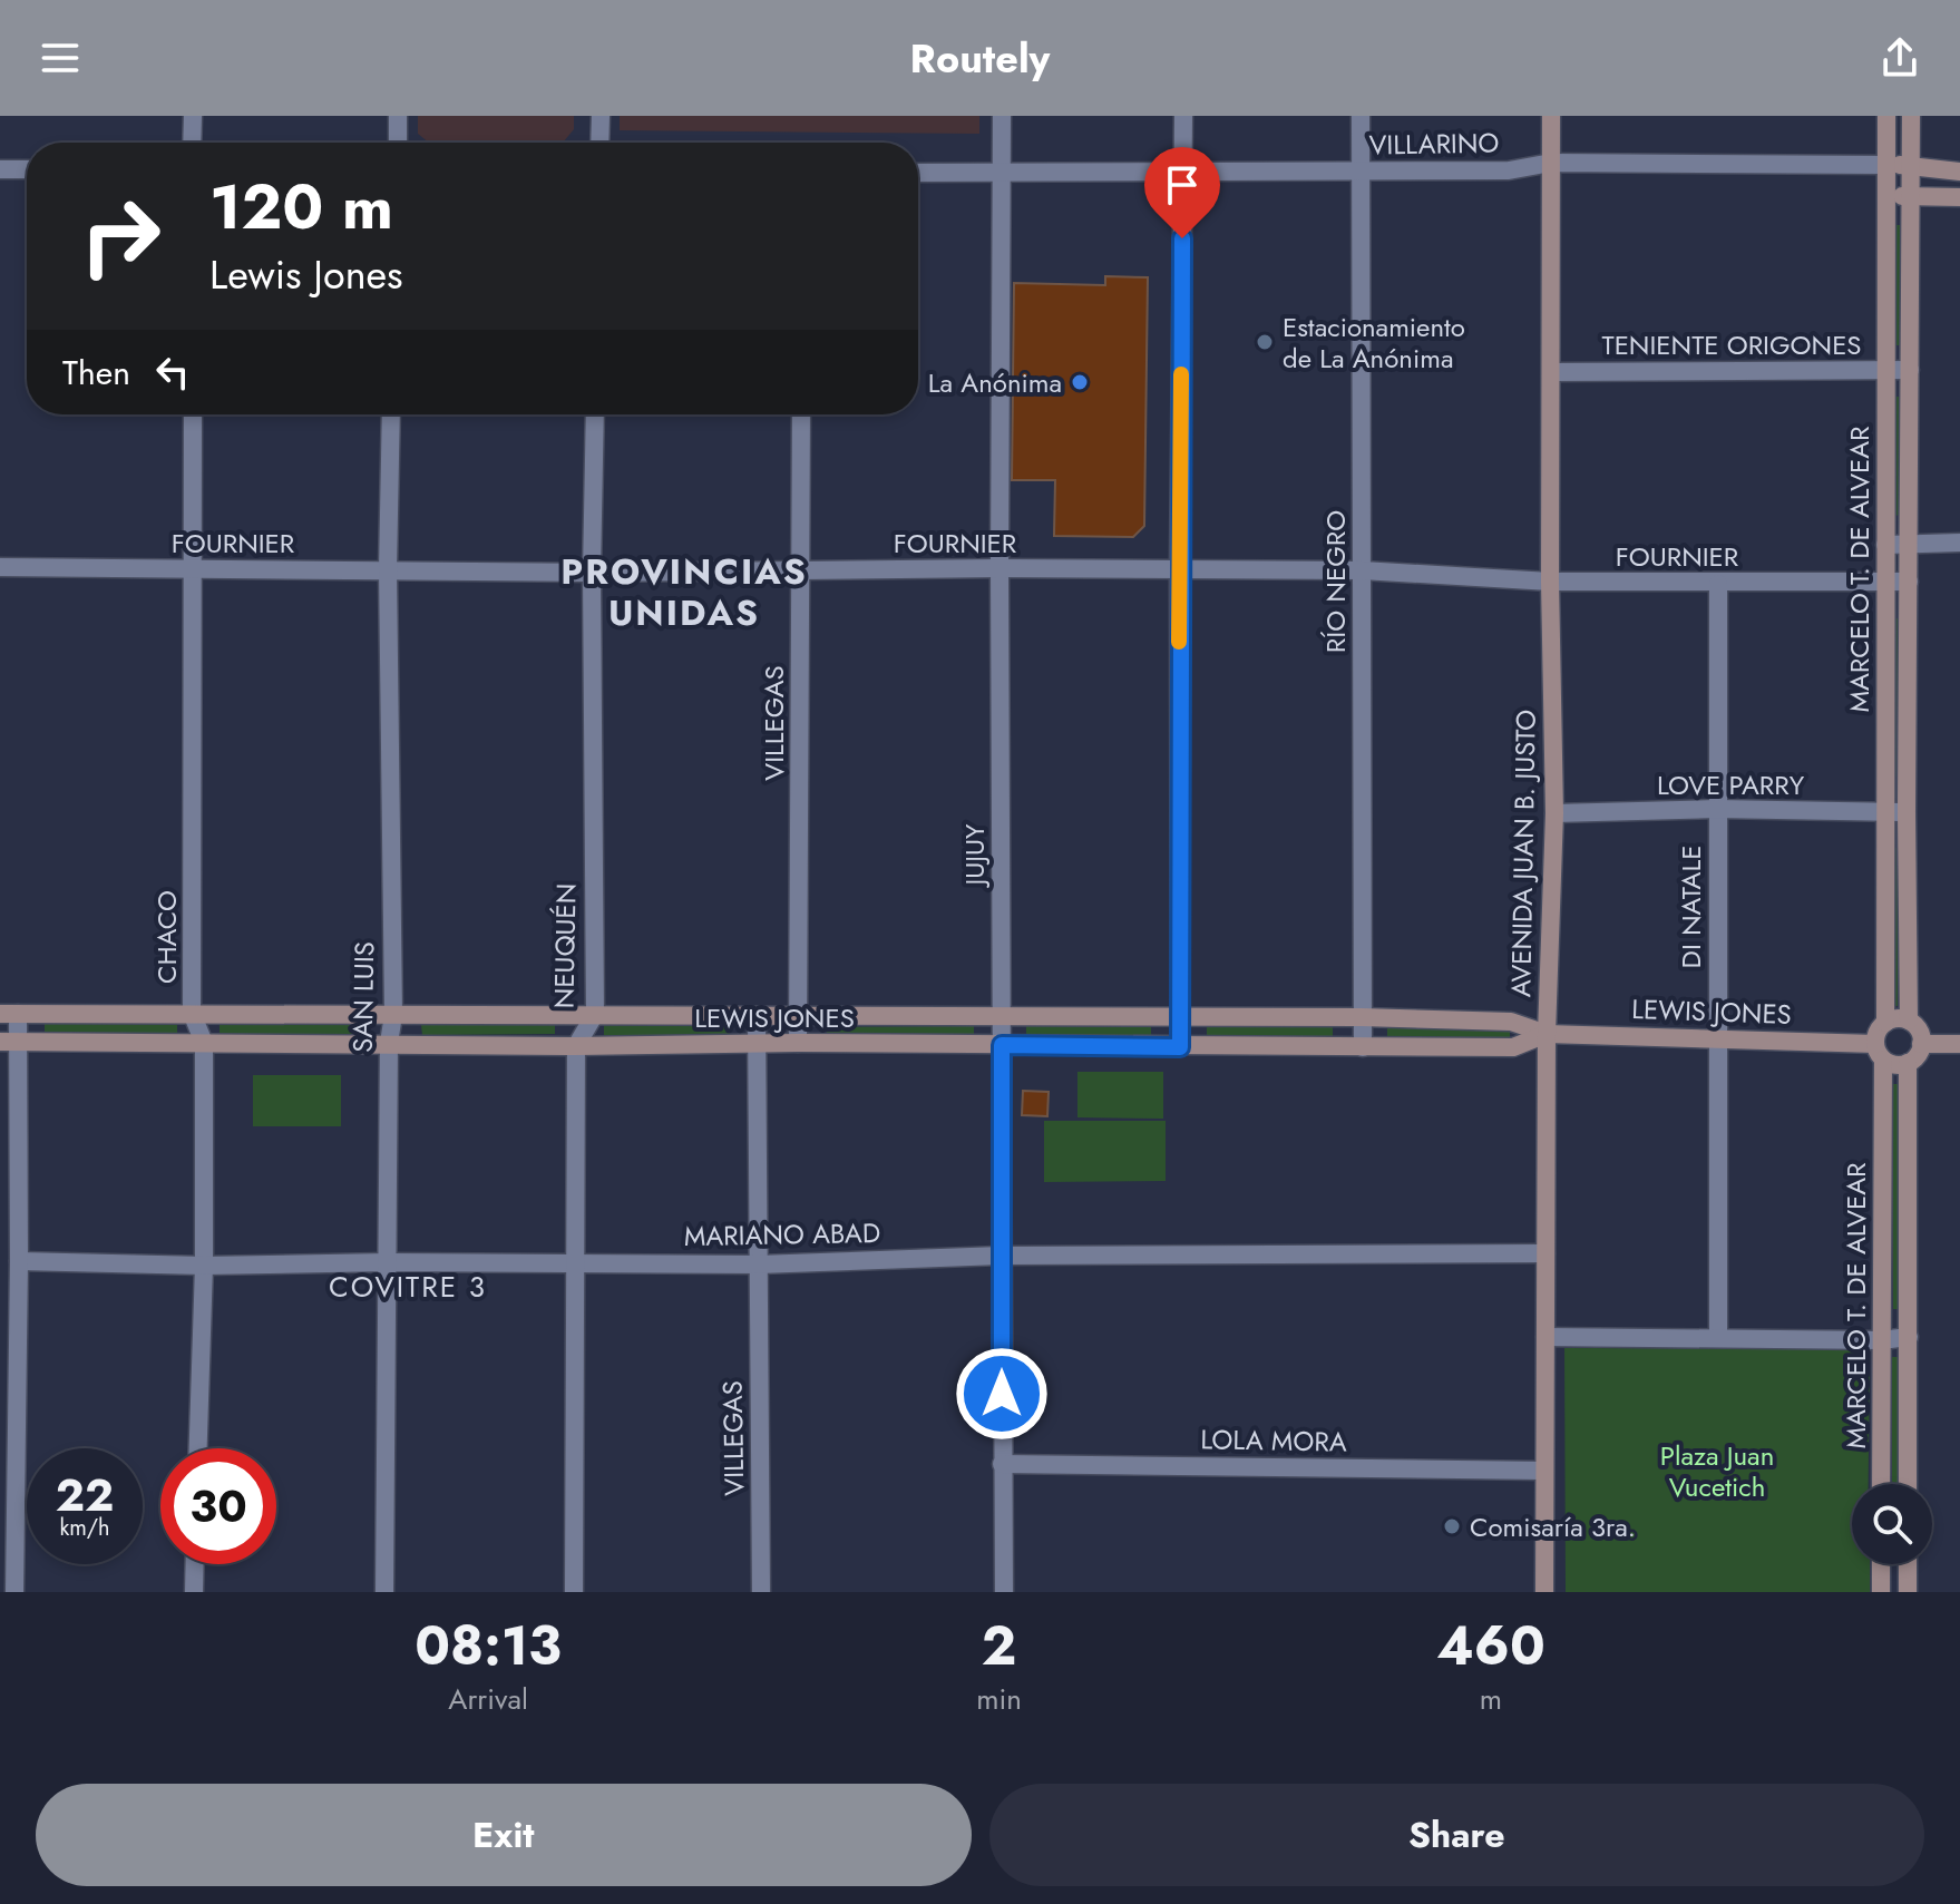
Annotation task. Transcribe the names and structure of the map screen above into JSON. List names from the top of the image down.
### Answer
{
  "streets": {
    "main road": [
      "VILLARINO",
      "MARCELO T. DE ALVEAR",
      "AVENIDA JUAN B. JUSTO",
      "LEWIS JONES"
    ],
    "street": [
      "TENIENTE ORIGONES",
      "FOURNIER",
      "RÍO NEGRO",
      "VILLEGAS",
      "LOVE PARRY",
      "JUJUY",
      "DI NATALE",
      "CHACO",
      "NEUQUÉN",
      "SAN LUIS",
      "MARIANO ABAD",
      "LOLA MORA"
    ]
  },
  "crossings": [
    ["VILLARINO", "MARCELO T. DE ALVEAR"],
    ["VILLARINO", "RÍO NEGRO"],
    ["VILLARINO", "AVENIDA JUAN B. JUSTO"],
    ["VILLARINO", "JUJUY"],
    ["TENIENTE ORIGONES", "MARCELO T. DE ALVEAR"],
    ["TENIENTE ORIGONES", "AVENIDA JUAN B. JUSTO"],
    ["FOURNIER", "MARCELO T. DE ALVEAR"],
    ["FOURNIER", "RÍO NEGRO"],
    ["FOURNIER", "VILLEGAS"],
    ["FOURNIER", "AVENIDA JUAN B. JUSTO"],
    ["FOURNIER", "JUJUY"],
    ["FOURNIER", "DI NATALE"],
    ["FOURNIER", "CHACO"],
    ["FOURNIER", "NEUQUÉN"],
    ["FOURNIER", "SAN LUIS"],
    ["MARCELO T. DE ALVEAR", "LOVE PARRY"],
    ["MARCELO T. DE ALVEAR", "LEWIS JONES"],
    ["RÍO NEGRO", "LEWIS JONES"],
    ["VILLEGAS", "LEWIS JONES"],
    ["VILLEGAS", "MARIANO ABAD"],
    ["LOVE PARRY", "AVENIDA JUAN B. JUSTO"],
    ["LOVE PARRY", "DI NATALE"],
    ["AVENIDA JUAN B. JUSTO", "LEWIS JONES"],
    ["AVENIDA JUAN B. JUSTO", "MARIANO ABAD"],
    ["AVENIDA JUAN B. JUSTO", "LOLA MORA"],
    ["JUJUY", "LEWIS JONES"],
    ["JUJUY", "MARIANO ABAD"],
    ["JUJUY", "LOLA MORA"],
    ["DI NATALE", "LEWIS JONES"],
    ["CHACO", "LEWIS JONES"],
    ["CHACO", "MARIANO ABAD"],
    ["NEUQUÉN", "LEWIS JONES"],
    ["NEUQUÉN", "MARIANO ABAD"],
    ["SAN LUIS", "LEWIS JONES"],
    ["SAN LUIS", "MARIANO ABAD"]
  ],
  "districts": ["PROVINCIAS UNIDAS", "COVITRE 3"],
  "parks": ["Plaza Juan Vucetich"],
  "places": ["Estacionamiento de La Anónima", "La Anónima", "Comisaría 3ra."],
  "page": {
    "header": "Routely",
    "turn": ["120 m", "Lewis Jones"],
    "then": "Then",
    "speed": "22 km/h",
    "limit": "30",
    "eta": [
      "08:13",
      "Arrival",
      "2",
      "min",
      "460",
      "m"
    ],
    "buttons": ["Exit", "Share"]
  }
}
